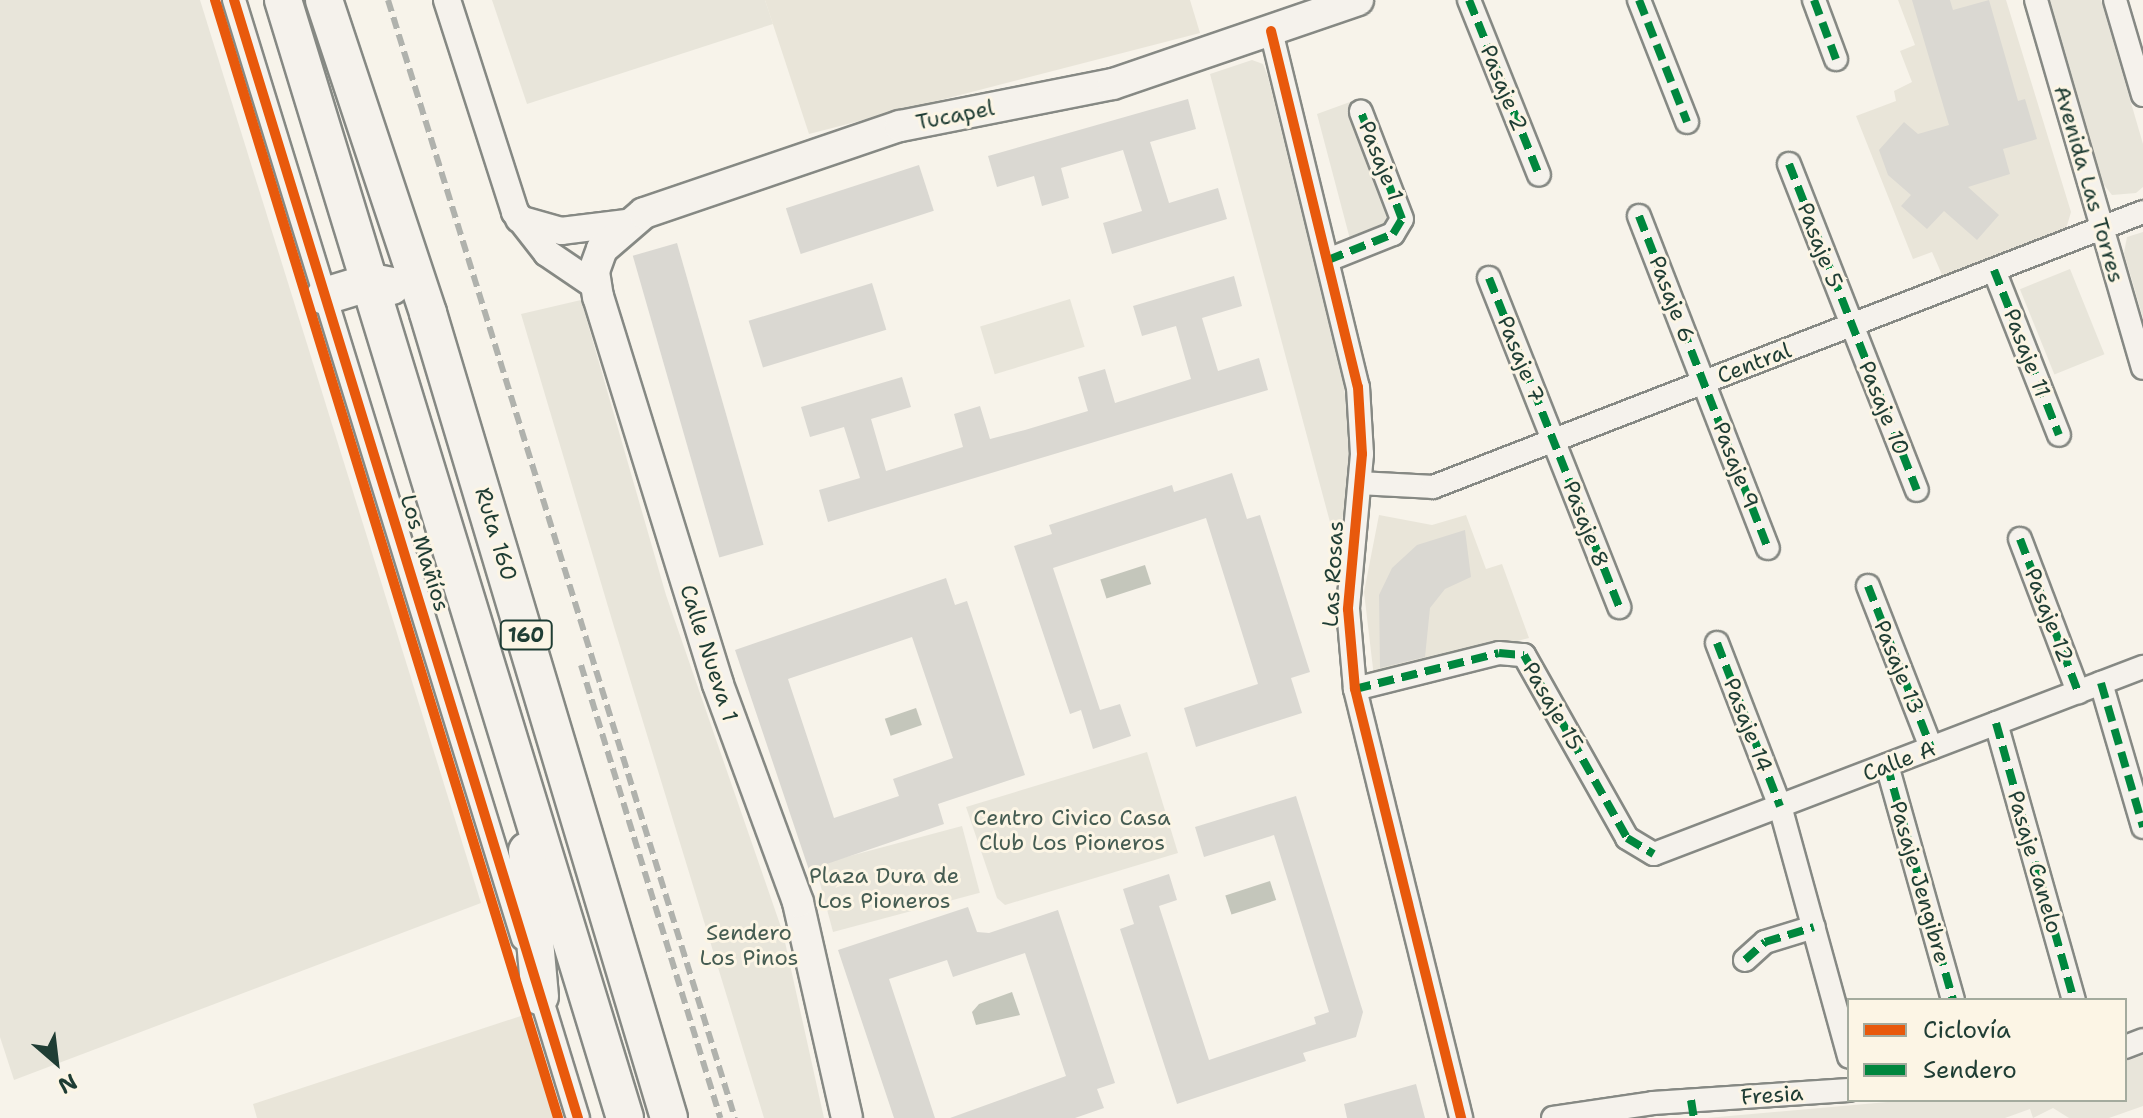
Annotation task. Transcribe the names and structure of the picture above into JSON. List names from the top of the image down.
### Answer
{
  "streets": {
    "highway": ["Ruta 160", "160"],
    "main road": ["Tucapel", "Calle Nueva 1"],
    "street": [
      "Pasaje 2",
      "Pasaje 1",
      "Avenida Las Torres",
      "Pasaje 5",
      "Pasaje 6",
      "Pasaje 11",
      "Pasaje 7",
      "Central",
      "Pasaje 10",
      "Pasaje 9",
      "Pasaje 8",
      "Los Mañíos",
      "Las Rosas",
      "Pasaje 12",
      "Pasaje 13",
      "Pasaje 15",
      "Pasaje 14",
      "Calle A",
      "Pasaje Canelo",
      "Pasaje Jengibre",
      "Fresia"
    ]
  },
  "crossings": [
    ["Tucapel", "Las Rosas"],
    ["Pasaje 1", "Las Rosas"],
    ["Avenida Las Torres", "Central"],
    ["Pasaje 5", "Central"],
    ["Pasaje 5", "Pasaje 10"],
    ["Pasaje 6", "Central"],
    ["Pasaje 6", "Pasaje 9"],
    ["Pasaje 11", "Central"],
    ["Pasaje 7", "Central"],
    ["Pasaje 7", "Pasaje 8"],
    ["Central", "Pasaje 10"],
    ["Central", "Pasaje 9"],
    ["Central", "Pasaje 8"],
    ["Central", "Las Rosas"],
    ["Las Rosas", "Pasaje 15"],
    ["Pasaje 12", "Calle A"],
    ["Pasaje 13", "Calle A"],
    ["Pasaje 15", "Calle A"],
    ["Pasaje 14", "Calle A"],
    ["Calle A", "Pasaje Canelo"],
    ["Calle A", "Pasaje Jengibre"]
  ],
  "parks": ["Centro Civico Casa Club Los Pioneros", "Plaza Dura de Los Pioneros", "Sendero Los Pinos"],
  "legend": ["Ciclovía", "Sendero"],
  "north": "bottom right"
}
